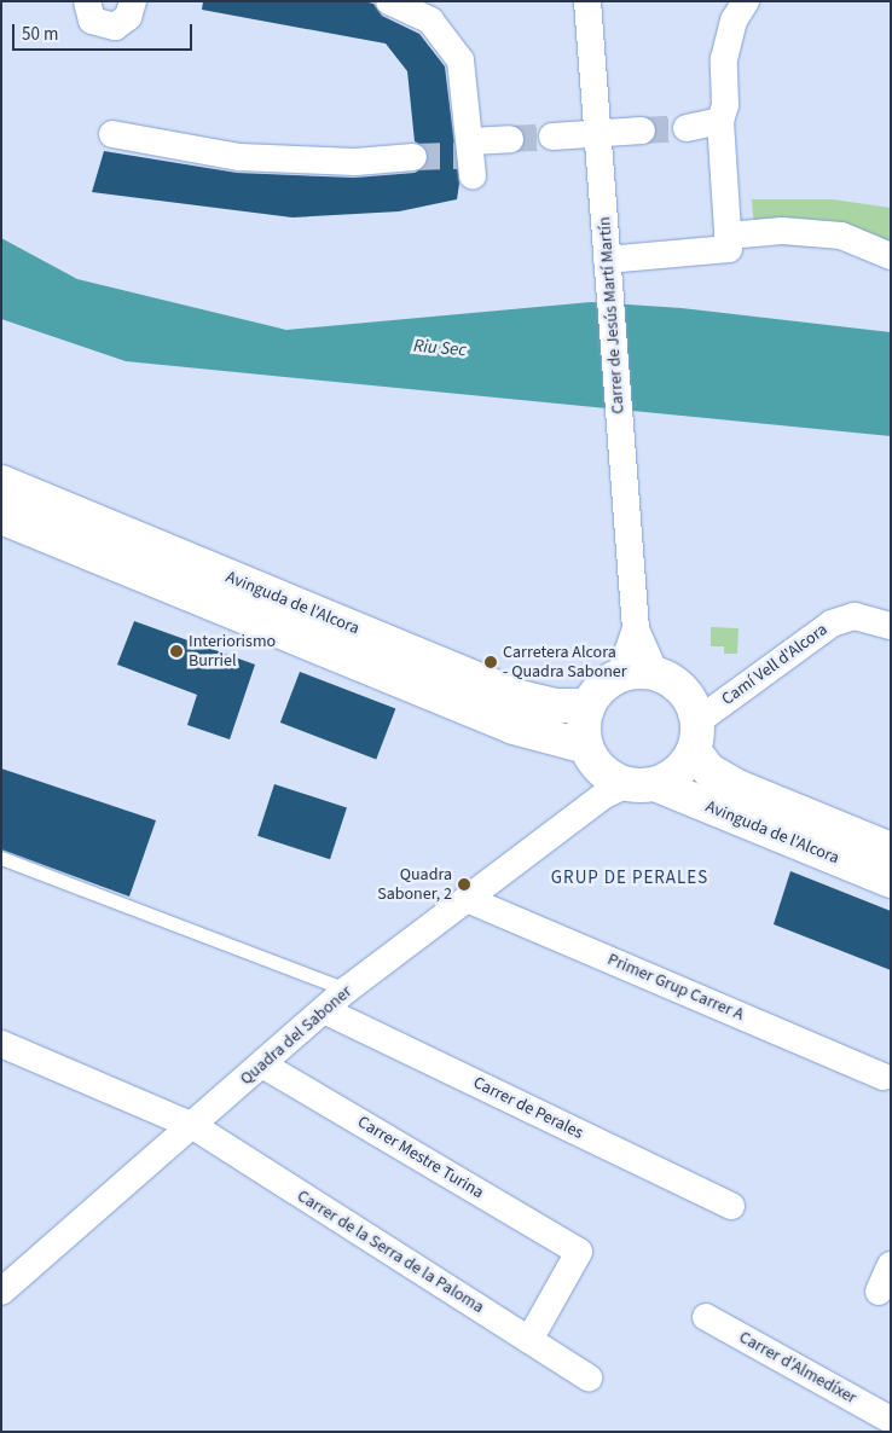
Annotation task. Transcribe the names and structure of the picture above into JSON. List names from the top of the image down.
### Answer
{
  "streets": {
    "main road": ["Avinguda de l'Alcora"],
    "street": [
      "Carrer de Jesús Martí Martín",
      "Camí Vell d'Alcora",
      "Primer Grup Carrer A",
      "Quadra del Saboner",
      "Carrer de Perales",
      "Carrer Mestre Turina",
      "Carrer de la Serra de la Paloma",
      "Carrer d'Almedíxer"
    ]
  },
  "crossings": [
    ["Carrer de Jesús Martí Martín", "Avinguda de l'Alcora"],
    ["Carrer de Jesús Martí Martín", "Camí Vell d'Alcora"],
    ["Carrer de Jesús Martí Martín", "Quadra del Saboner"],
    ["Avinguda de l'Alcora", "Camí Vell d'Alcora"],
    ["Avinguda de l'Alcora", "Quadra del Saboner"],
    ["Camí Vell d'Alcora", "Quadra del Saboner"],
    ["Primer Grup Carrer A", "Quadra del Saboner"],
    ["Quadra del Saboner", "Carrer de Perales"],
    ["Quadra del Saboner", "Carrer Mestre Turina"],
    ["Quadra del Saboner", "Carrer de la Serra de la Paloma"],
    ["Carrer Mestre Turina", "Carrer de la Serra de la Paloma"]
  ],
  "districts": ["GRUP DE PERALES"],
  "water": ["Riu Sec"],
  "places": ["Interiorismo Burriel", "Carretera Alcora - Quadra Saboner", "Quadra Saboner, 2"],
  "scale_bar": "50 m"
}
